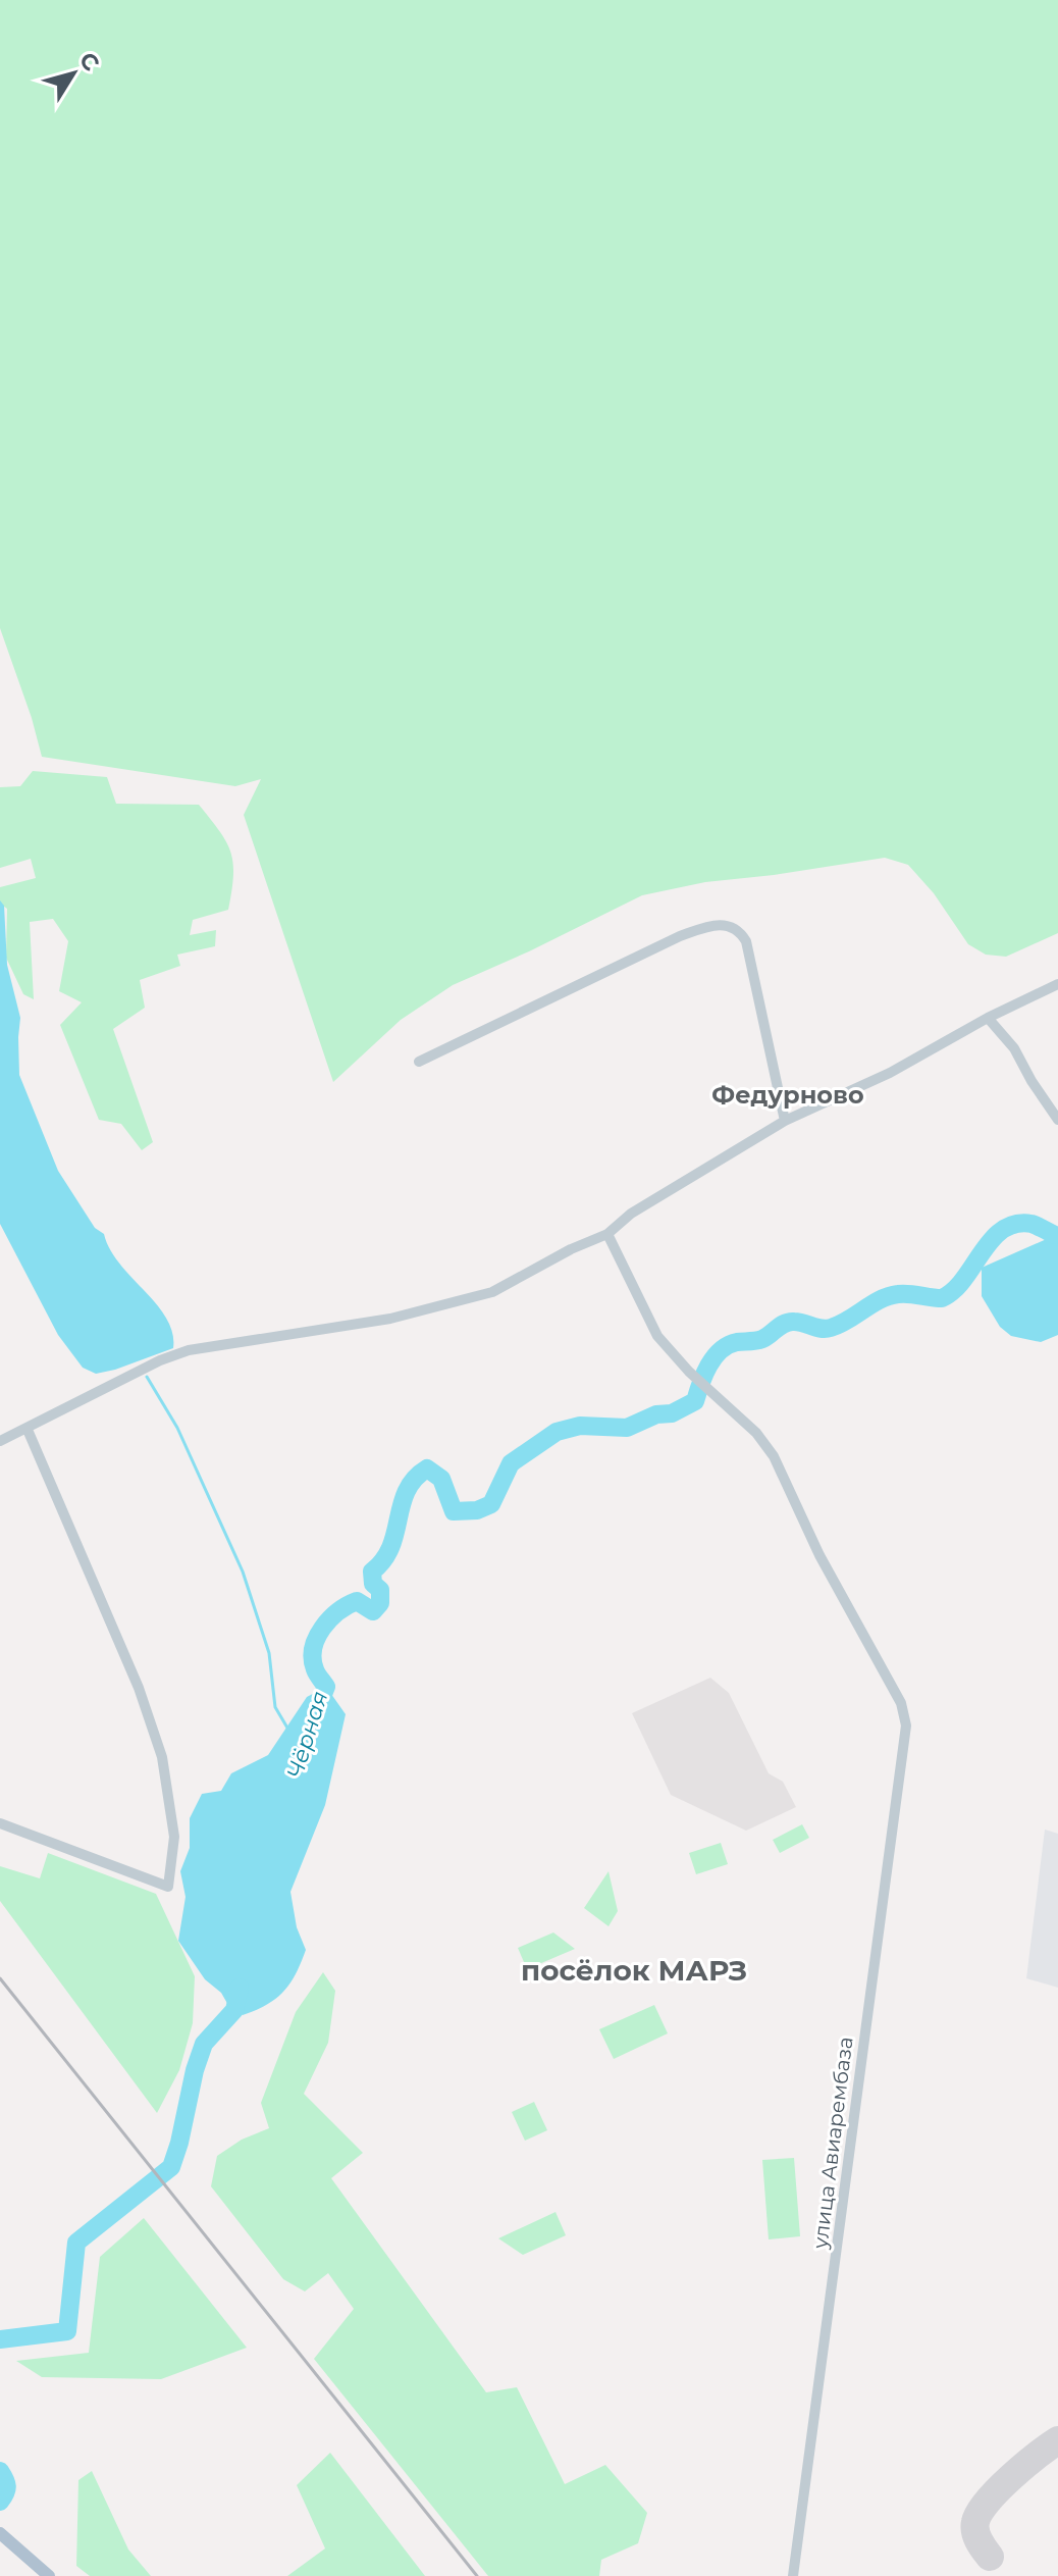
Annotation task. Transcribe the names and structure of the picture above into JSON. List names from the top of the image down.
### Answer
{
  "streets": {
    "street": ["улица Авиарембаза"]
  },
  "districts": ["Федурново", "посёлок МАРЗ"],
  "water": ["Чёрная"],
  "north": "top right"
}
